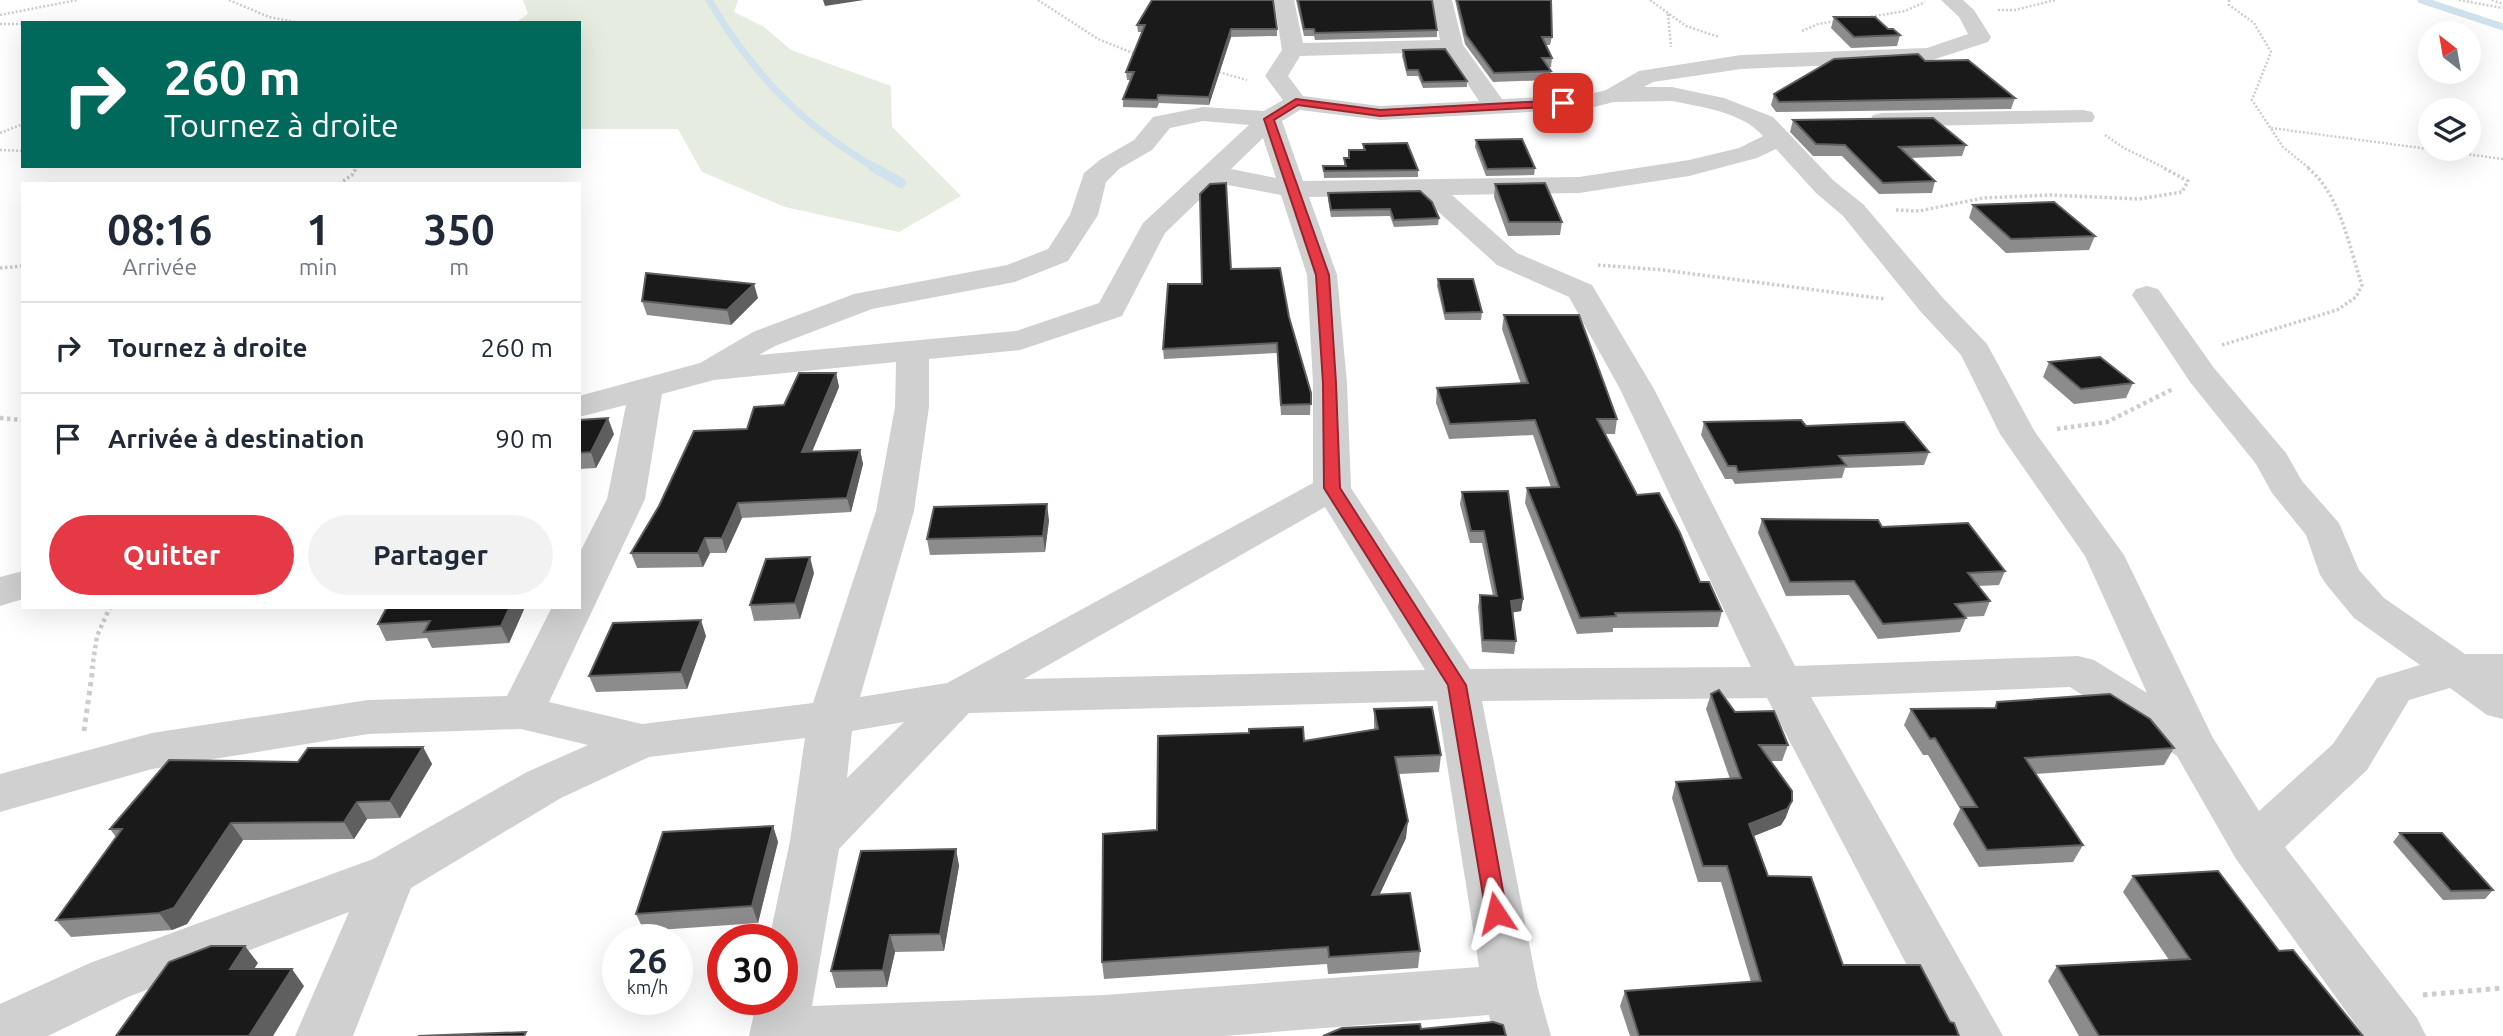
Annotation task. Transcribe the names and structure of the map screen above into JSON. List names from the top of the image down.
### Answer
{
  "north": "top left",
  "page": {
    "turn": ["260 m", "Tournez à droite"],
    "eta": [
      "08:16",
      "Arrivée",
      "1",
      "min",
      "350",
      "m"
    ],
    "list": [
      {
        "name": "Tournez à droite",
        "value": "260 m"
      },
      {
        "name": "Arrivée à destination",
        "value": "90 m"
      }
    ],
    "buttons": ["Quitter", "Partager"],
    "speed": "26 km/h",
    "limit": "30"
  }
}
